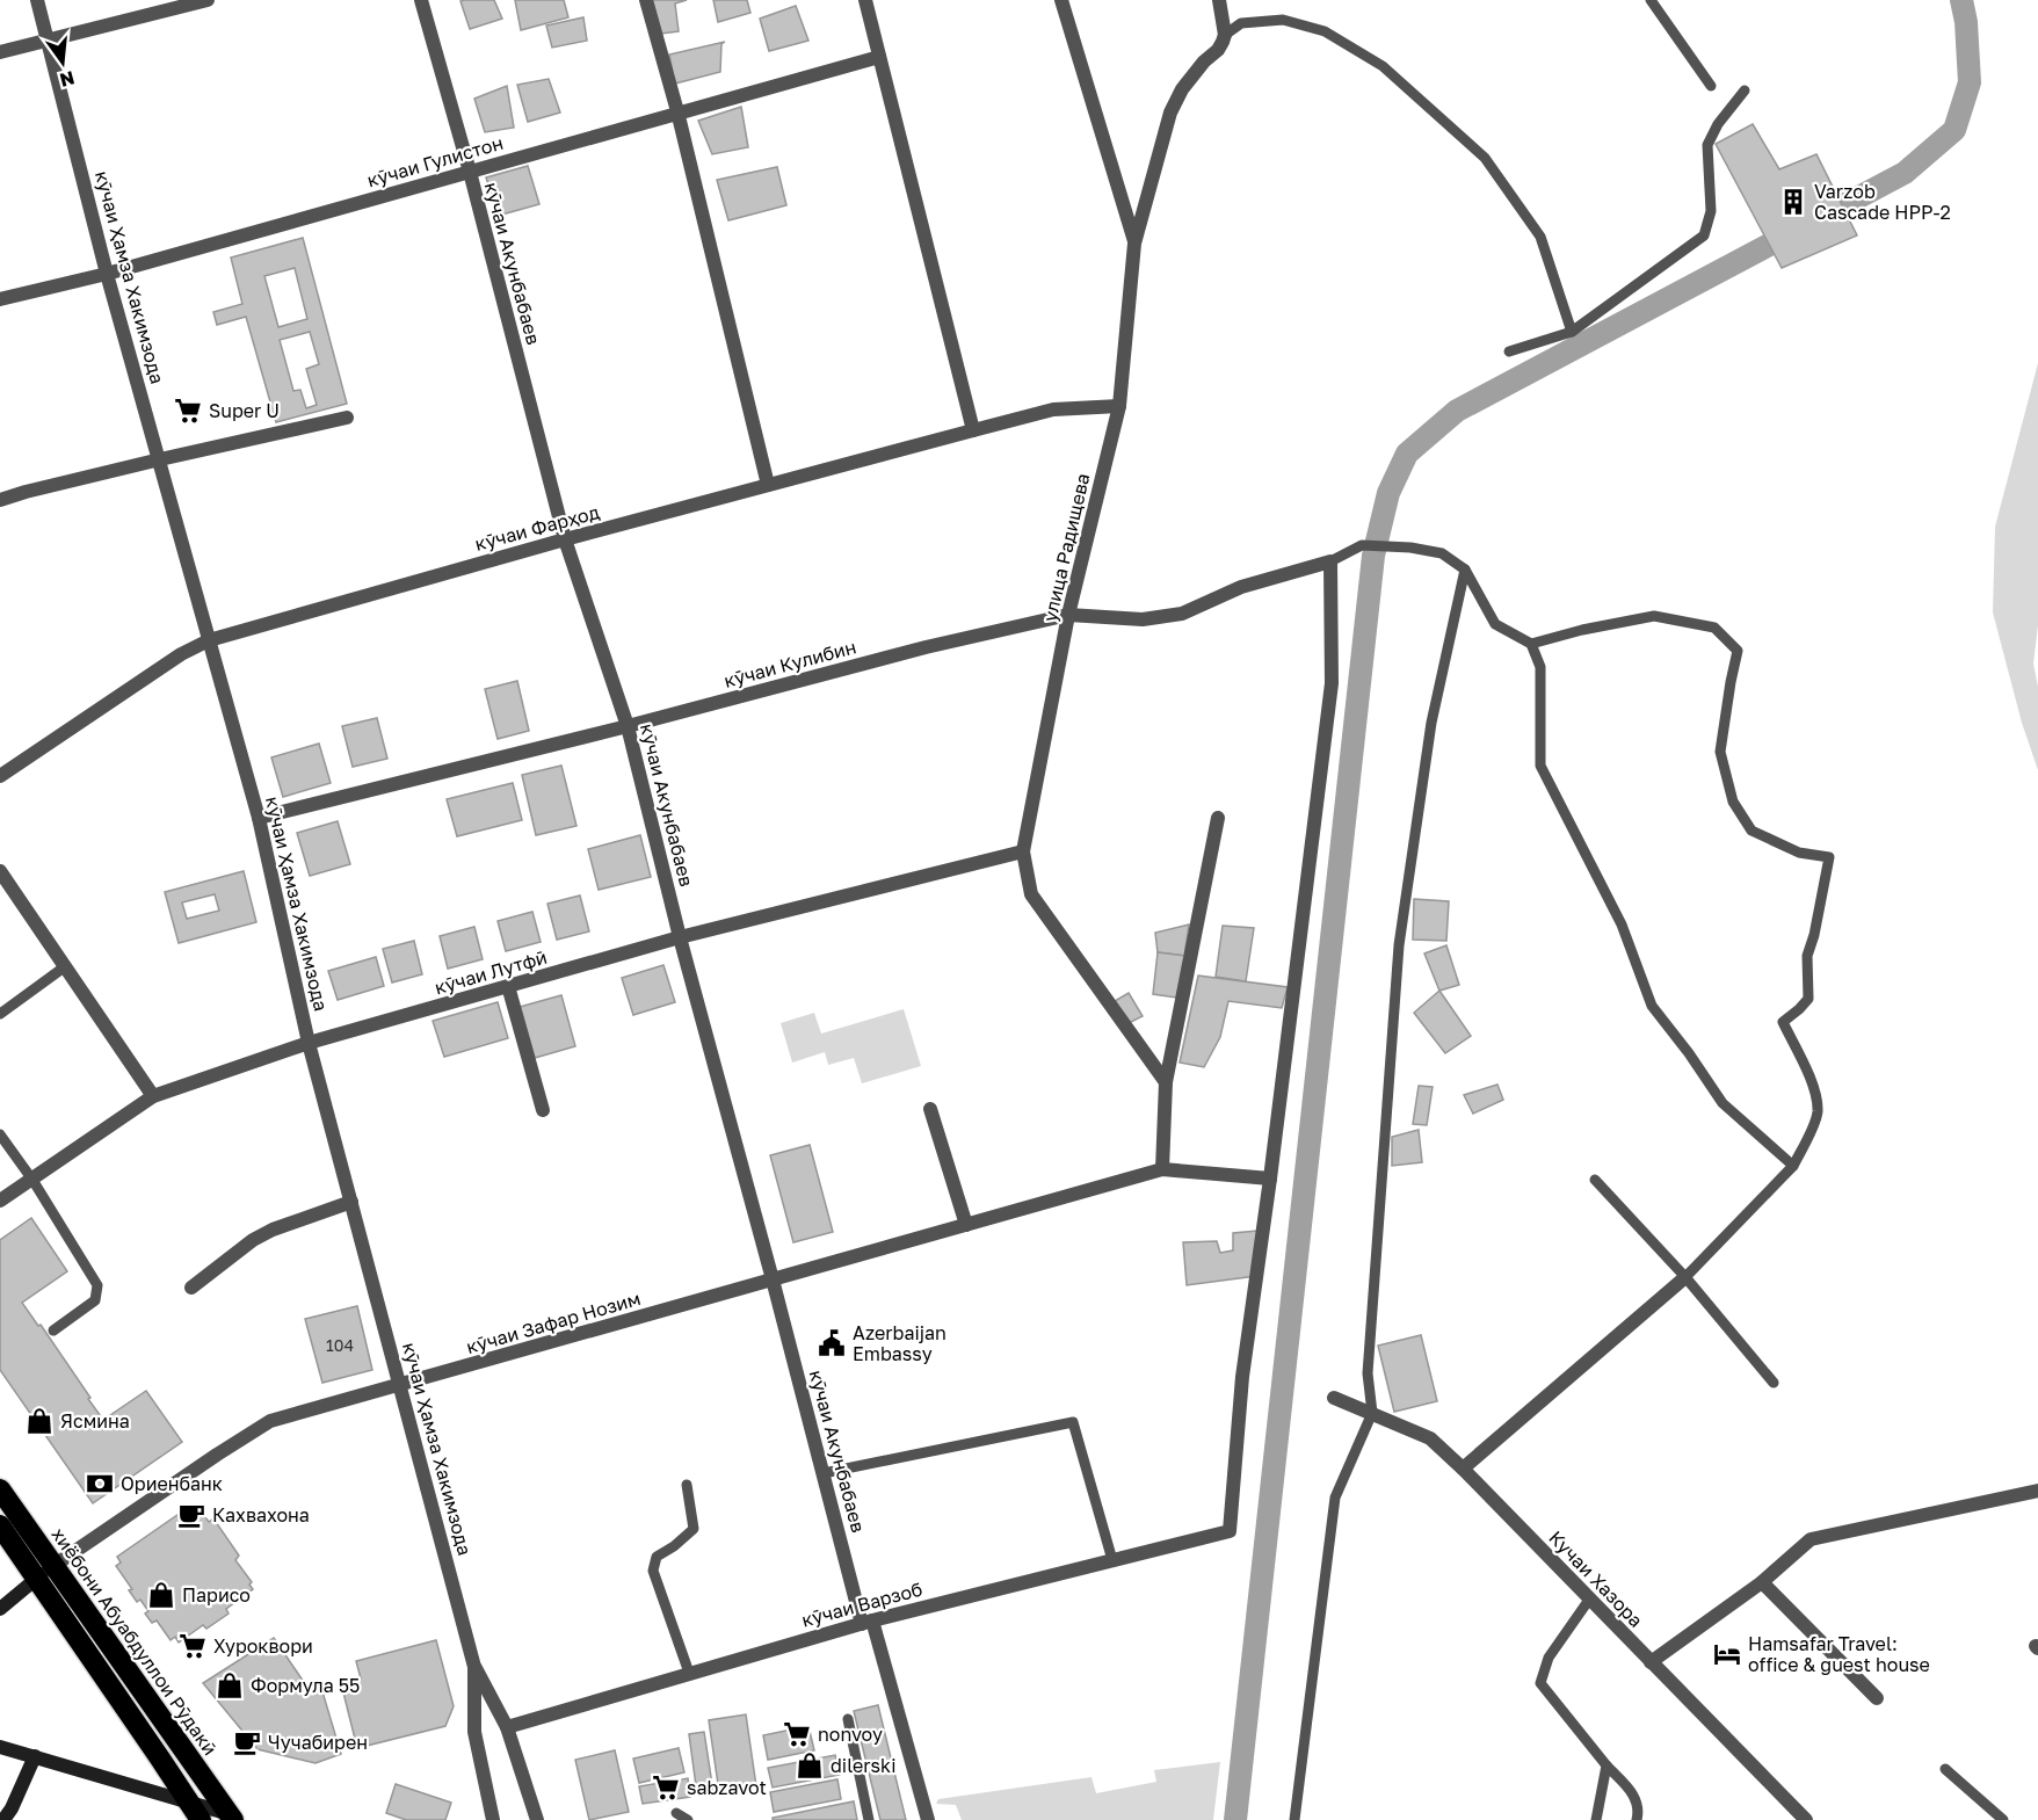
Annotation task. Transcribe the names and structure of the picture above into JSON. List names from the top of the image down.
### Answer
{
  "streets": {
    "highway": ["хиёбони Абуабдуллои Рӯдакӣ"],
    "street": [
      "кӯчаи Гулистон",
      "кӯчаи Акунбабаев",
      "кӯчаи Ҳамза Хакимзода",
      "кӯчаи Фарҳод",
      "улица Радищева",
      "кӯчаи Кулибин",
      "кӯчаи Лутфӣ",
      "кӯчаи Зафар Нозим",
      "Кучаи Хазора",
      "кӯчаи Варзоб"
    ]
  },
  "crossings": [
    ["кӯчаи Гулистон", "кӯчаи Акунбабаев"],
    ["кӯчаи Гулистон", "кӯчаи Ҳамза Хакимзода"],
    ["кӯчаи Акунбабаев", "кӯчаи Фарҳод"],
    ["кӯчаи Акунбабаев", "кӯчаи Кулибин"],
    ["кӯчаи Акунбабаев", "кӯчаи Лутфӣ"],
    ["кӯчаи Акунбабаев", "кӯчаи Зафар Нозим"],
    ["кӯчаи Акунбабаев", "кӯчаи Варзоб"],
    ["кӯчаи Ҳамза Хакимзода", "кӯчаи Фарҳод"],
    ["кӯчаи Ҳамза Хакимзода", "кӯчаи Кулибин"],
    ["кӯчаи Ҳамза Хакимзода", "кӯчаи Лутфӣ"],
    ["кӯчаи Ҳамза Хакимзода", "кӯчаи Зафар Нозим"],
    ["кӯчаи Фарҳод", "улица Радищева"],
    ["улица Радищева", "кӯчаи Кулибин"],
    ["улица Радищева", "кӯчаи Лутфӣ"],
    ["кӯчаи Зафар Нозим", "хиёбони Абуабдуллои Рӯдакӣ"]
  ],
  "places": {
    "building": ["Varzob Cascade HPP-2"],
    "supermarket": [
      "Super U",
      "Хуроквори",
      "nonvoy",
      "sabzavot"
    ],
    "public building": ["Azerbaijan Embassy"],
    "shop": [
      "Ясмина",
      "Парисо",
      "Формула 55",
      "dilerski"
    ],
    "bank": ["Ориенбанк"],
    "cafe": ["Кахвахона", "Чучабирен"],
    "hotel": ["Hamsafar Travel: office & guest house"]
  },
  "house_numbers": ["104"],
  "north": "bottom"
}
